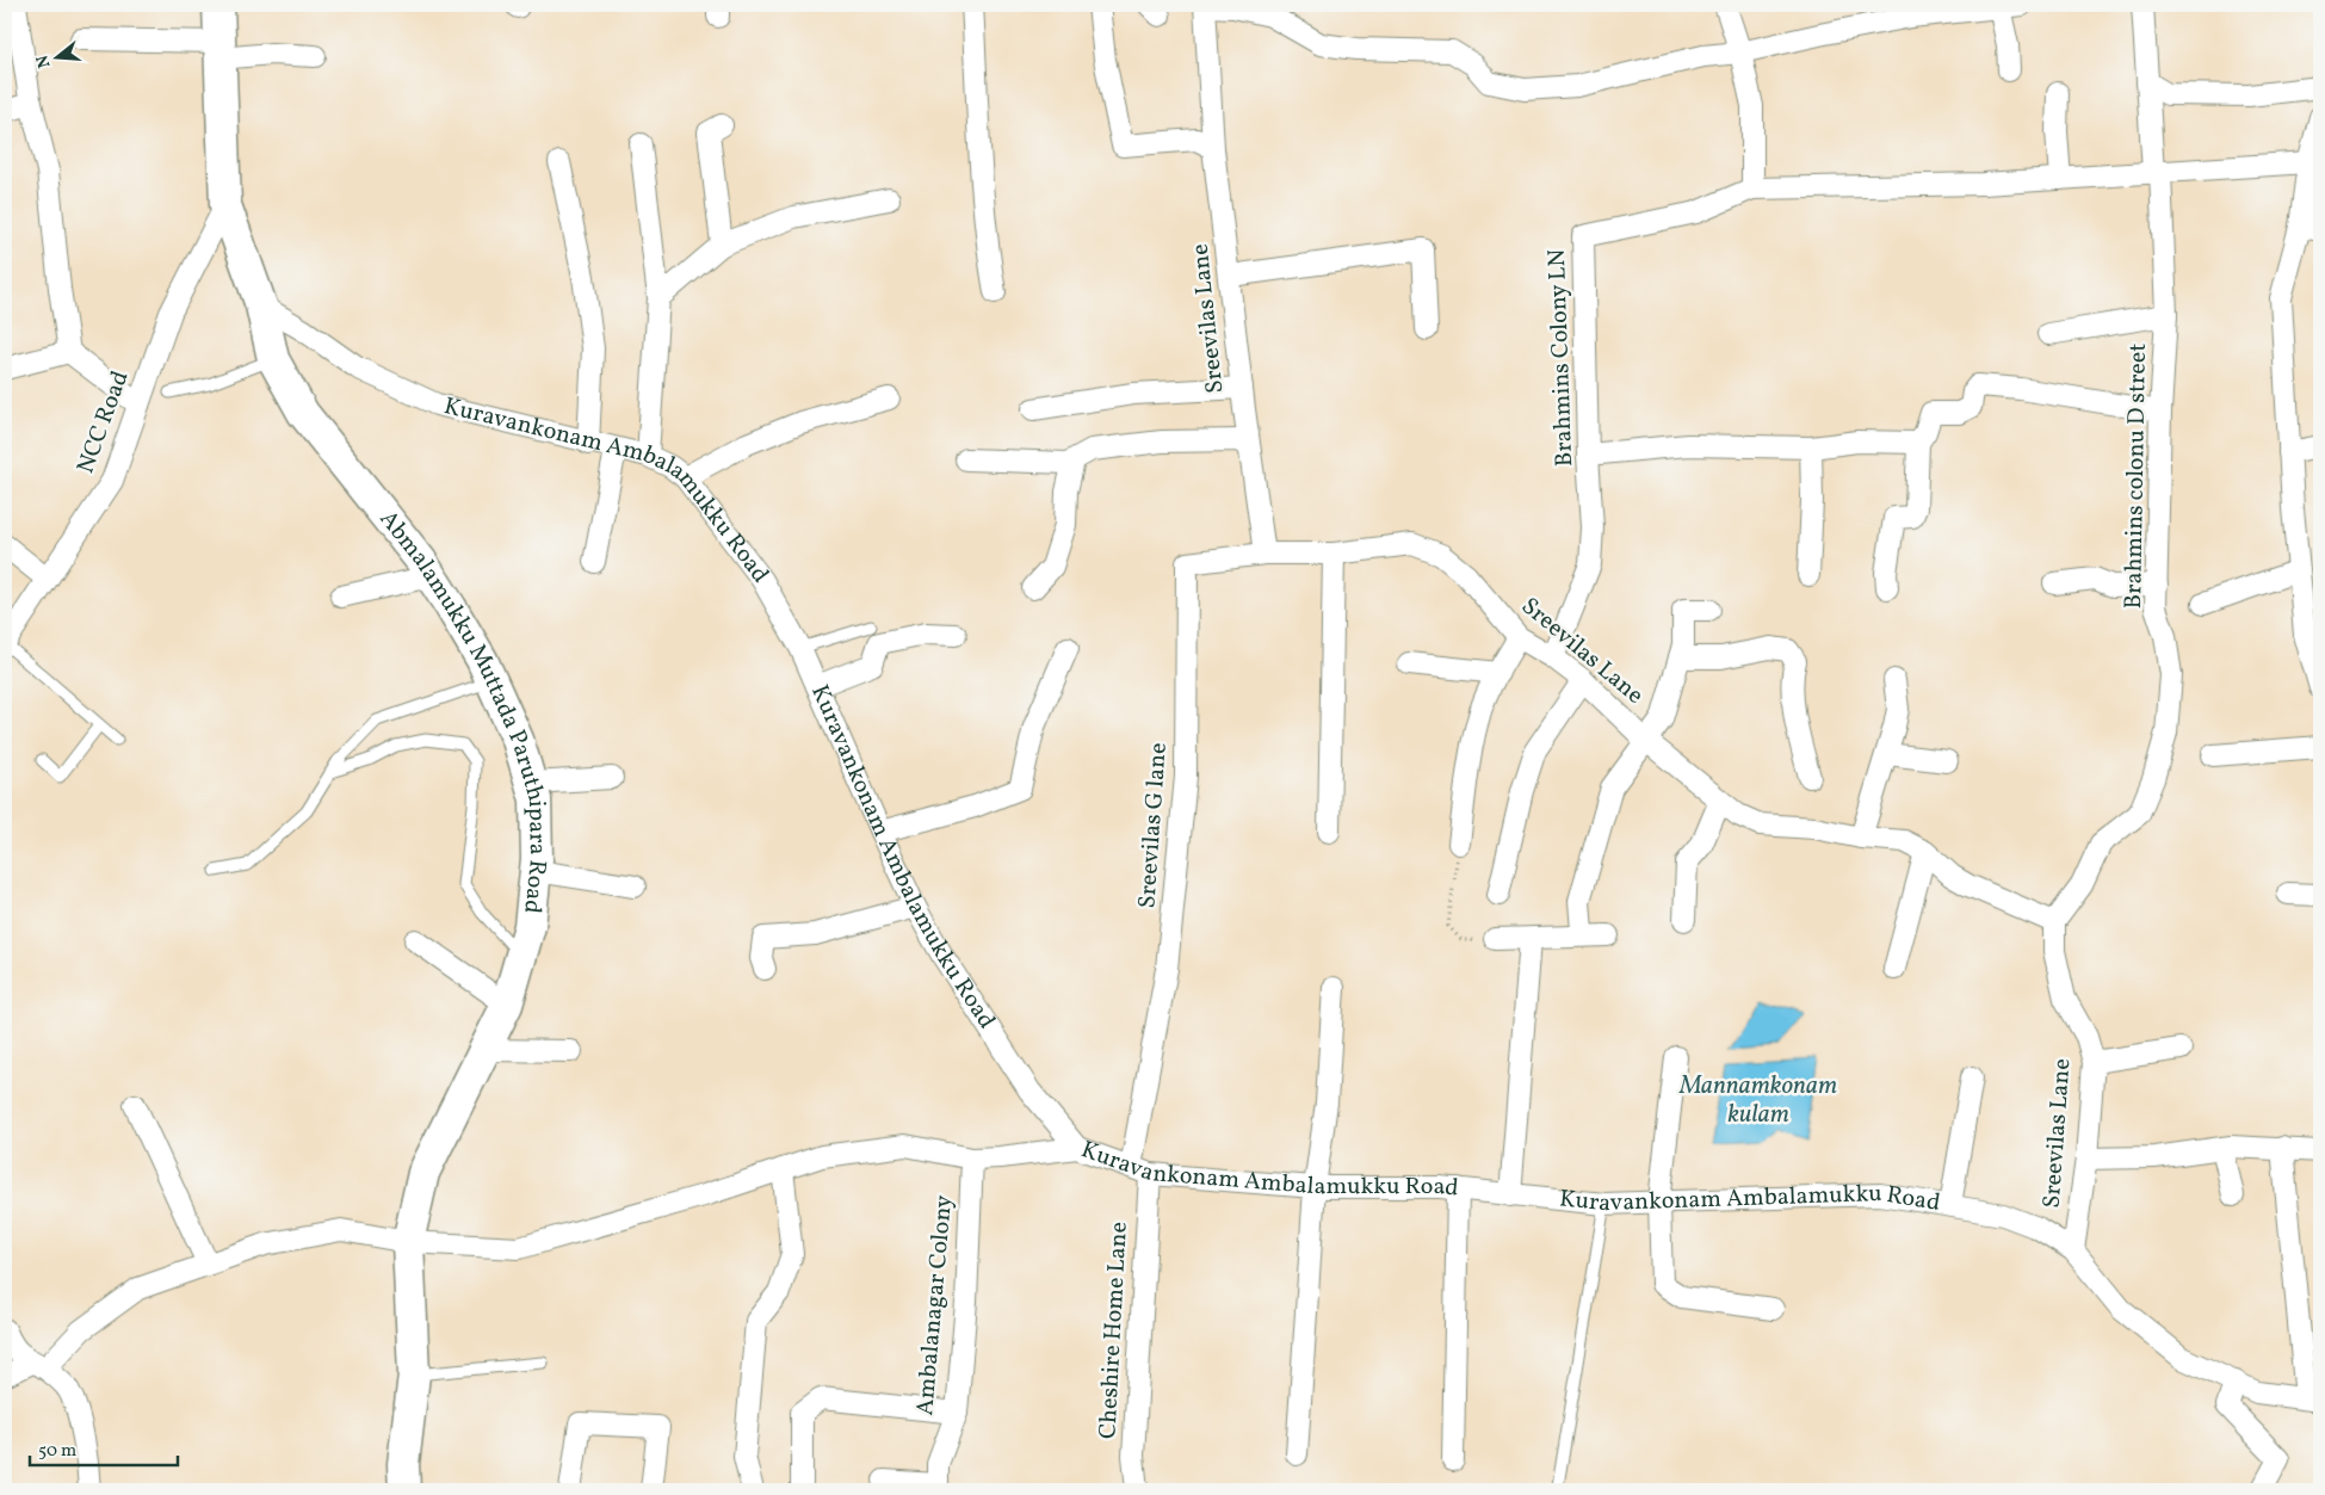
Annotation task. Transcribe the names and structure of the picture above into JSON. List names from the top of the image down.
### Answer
{
  "streets": {
    "main road": ["Abmalamukku Muttada Paruthipara Road"],
    "street": [
      "Sreevilas Lane",
      "Brahmins Colony LN",
      "NCC Road",
      "Brahmins colonu D street",
      "Kuravankonam Ambalamukku Road",
      "Sreevilas G lane",
      "Ambalanagar Colony",
      "Cheshire Home Lane"
    ]
  },
  "crossings": [
    ["Sreevilas Lane", "Brahmins Colony LN"],
    ["Sreevilas Lane", "Brahmins colonu D street"],
    ["Sreevilas Lane", "Kuravankonam Ambalamukku Road"],
    ["Sreevilas Lane", "Sreevilas G lane"],
    ["NCC Road", "Abmalamukku Muttada Paruthipara Road"],
    ["Kuravankonam Ambalamukku Road", "Abmalamukku Muttada Paruthipara Road"],
    ["Kuravankonam Ambalamukku Road", "Sreevilas G lane"],
    ["Kuravankonam Ambalamukku Road", "Cheshire Home Lane"],
    ["Sreevilas G lane", "Cheshire Home Lane"]
  ],
  "water": ["Mannamkonam kulam"],
  "scale_bar": "50 m",
  "north": "left"
}
